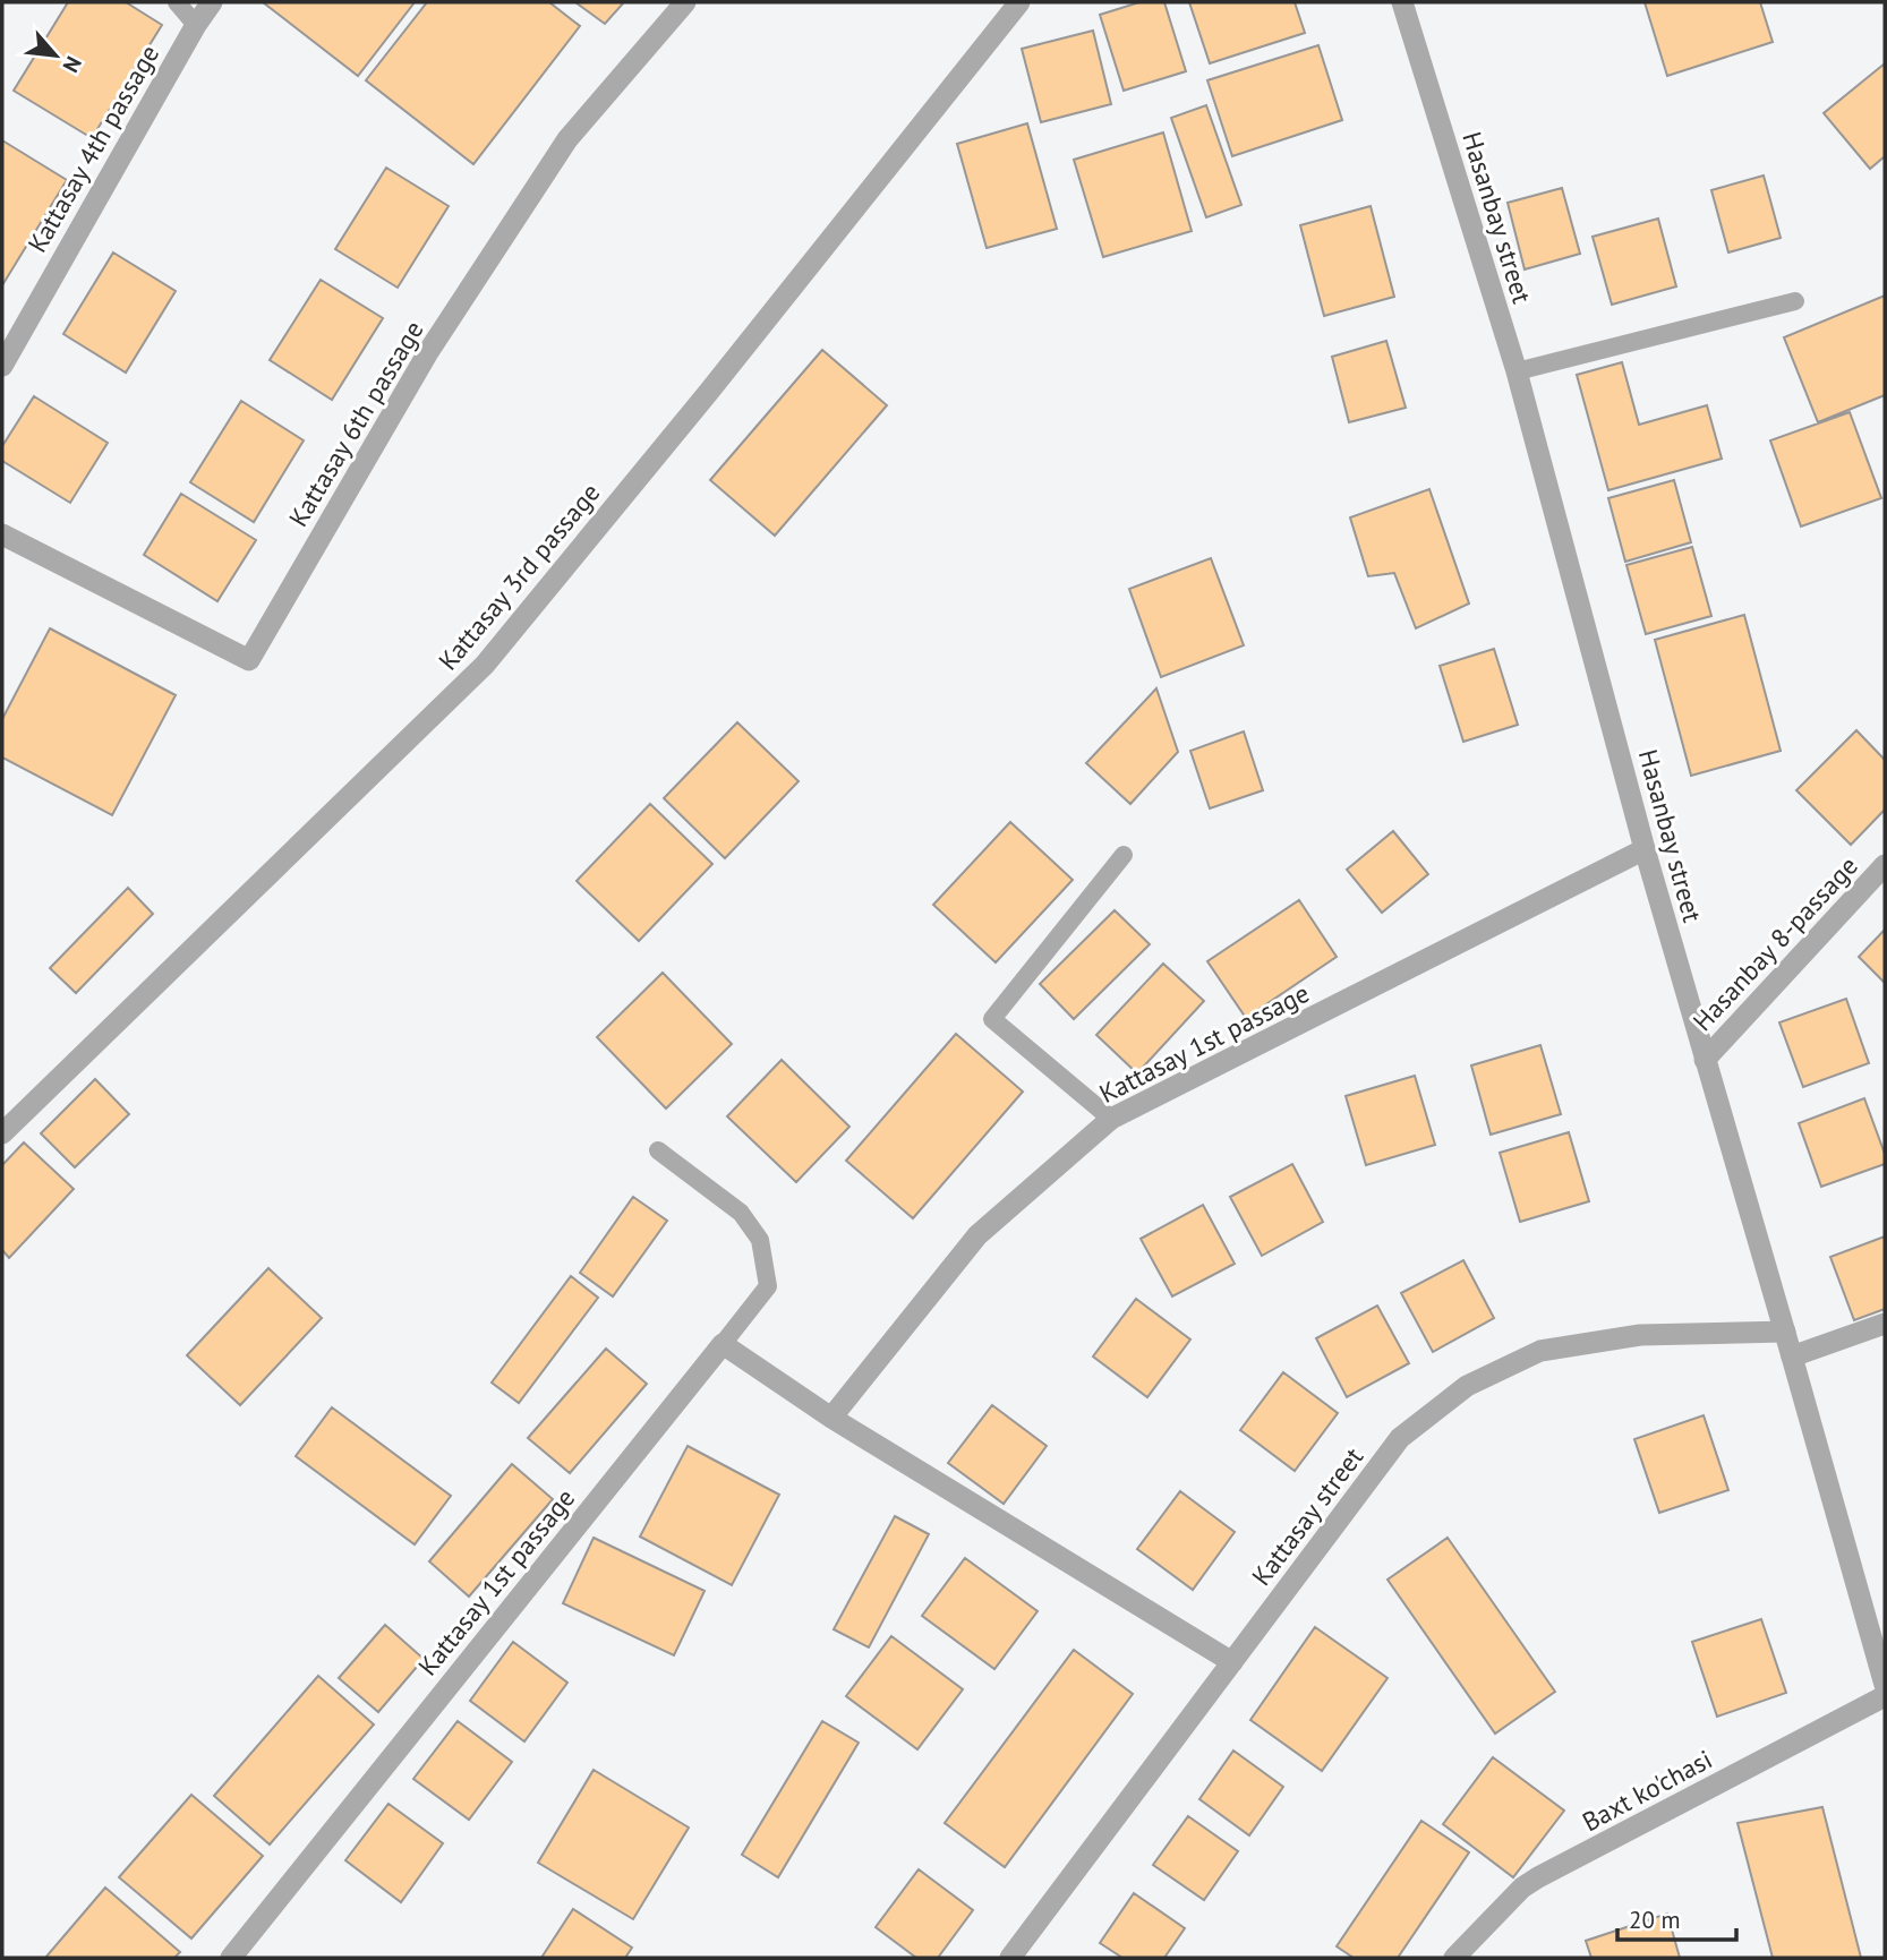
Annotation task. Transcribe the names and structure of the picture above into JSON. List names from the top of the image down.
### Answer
{
  "streets": {
    "street": [
      "Kattasay 4th passage",
      "Hasanbay street",
      "Kattasay 6th passage",
      "Kattasay 3rd passage",
      "Hasanbay 8-passage",
      "Kattasay 1st passage",
      "Kattasay street",
      "Baxt ko'chasi"
    ]
  },
  "crossings": [
    ["Hasanbay street", "Hasanbay 8-passage"],
    ["Hasanbay street", "Kattasay 1st passage"],
    ["Hasanbay street", "Kattasay street"]
  ],
  "scale_bar": "20 m",
  "north": "bottom right"
}
